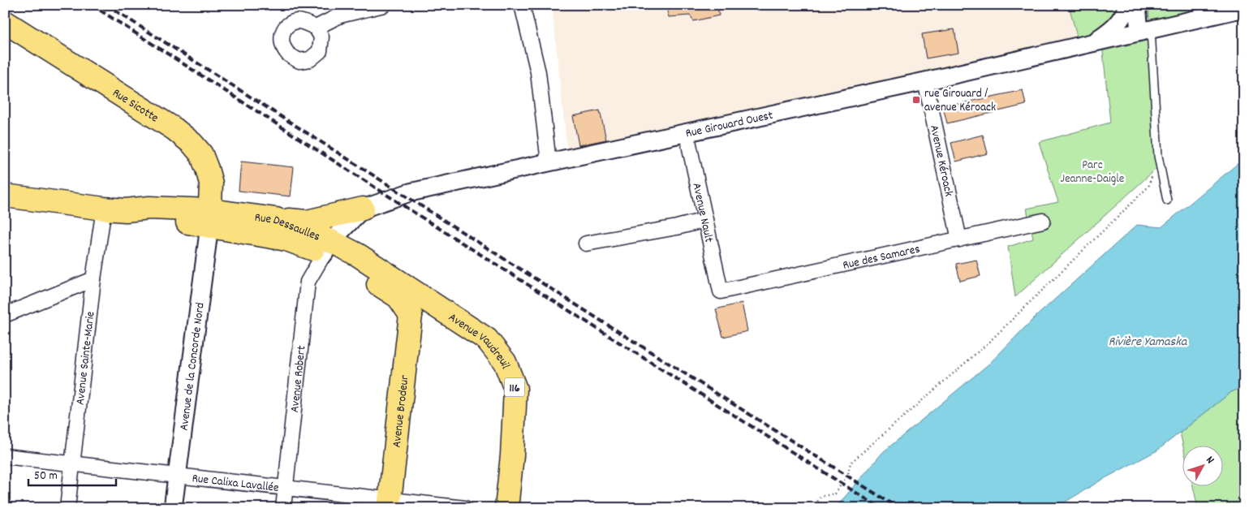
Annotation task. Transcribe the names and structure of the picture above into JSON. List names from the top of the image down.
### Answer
{
  "streets": {
    "main road": [
      "Rue Sicotte",
      "Rue Dessaulles",
      "Avenue Vaudreuil",
      "116",
      "Avenue Brodeur"
    ],
    "street": [
      "Rue Girouard Ouest",
      "Avenue Kéroack",
      "Avenue Nault",
      "Rue des Samares",
      "Avenue Sainte-Marie",
      "Avenue de la Concorde Nord",
      "Avenue Robert",
      "Rue Calixa Lavallée"
    ]
  },
  "crossings": [
    ["Rue Sicotte", "Rue Dessaulles"],
    ["Rue Sicotte", "Avenue de la Concorde Nord"],
    ["Rue Girouard Ouest", "Avenue Kéroack"],
    ["Rue Girouard Ouest", "Avenue Nault"],
    ["Avenue Kéroack", "Rue des Samares"],
    ["Avenue Nault", "Rue des Samares"],
    ["Rue Dessaulles", "Avenue Vaudreuil"],
    ["Rue Dessaulles", "Avenue Sainte-Marie"],
    ["Rue Dessaulles", "Avenue de la Concorde Nord"],
    ["Rue Dessaulles", "Avenue Robert"],
    ["Rue Dessaulles", "Avenue Brodeur"],
    ["Avenue Sainte-Marie", "Rue Calixa Lavallée"],
    ["Avenue de la Concorde Nord", "Rue Calixa Lavallée"],
    ["Avenue Robert", "Rue Calixa Lavallée"],
    ["Avenue Brodeur", "Rue Calixa Lavallée"]
  ],
  "water": ["Rivière Yamaska"],
  "parks": ["Parc Jeanne-Daigle"],
  "places": {
    "transit": ["rue Girouard / avenue Kéroack"]
  },
  "scale_bar": "50 m",
  "north": "top right"
}
